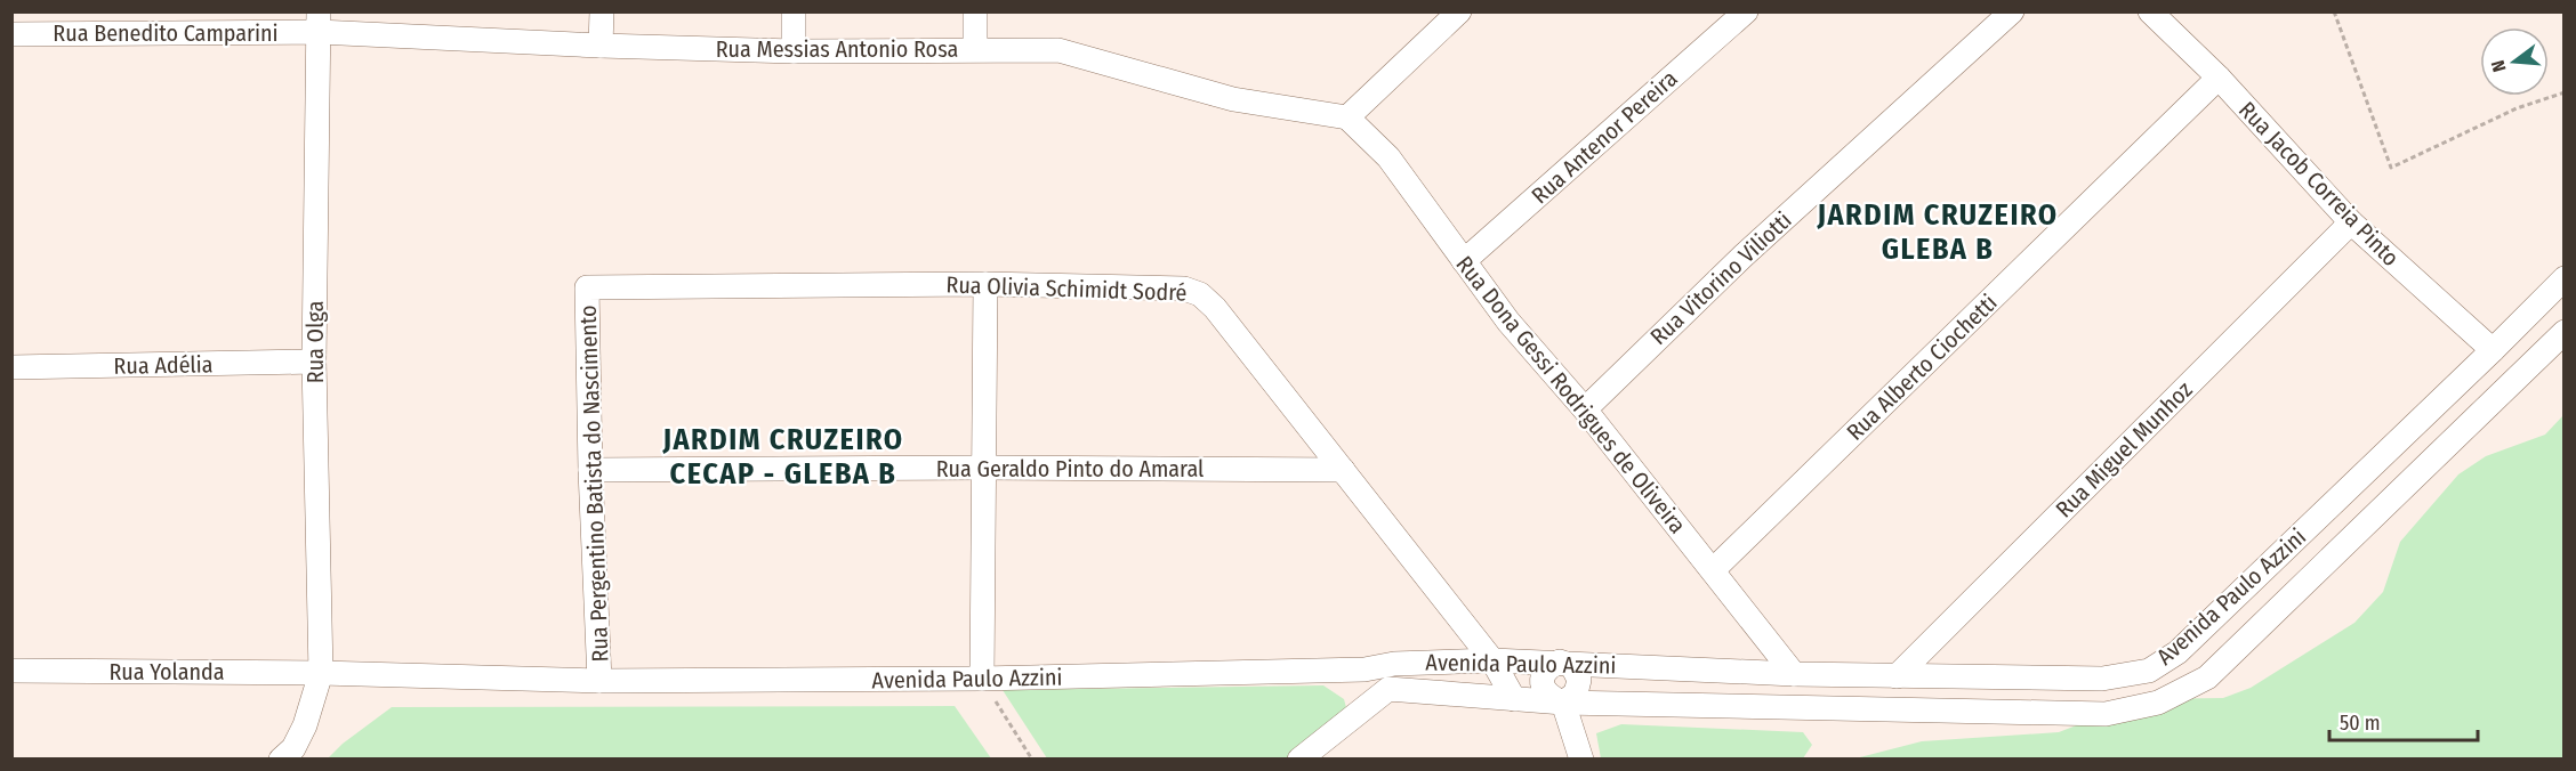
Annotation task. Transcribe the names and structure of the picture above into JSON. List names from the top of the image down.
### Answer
{
  "streets": {
    "street": [
      "Rua Benedito Camparini",
      "Rua Messias Antonio Rosa",
      "Rua Antenor Pereira",
      "Rua Jacob Correia Pinto",
      "Rua Vitorino Viliotti",
      "Rua Olivia Schimidt Sodré",
      "Rua Olga",
      "Rua Adélia",
      "Rua Alberto Ciochetti",
      "Rua Dona Gessi Rodrigues de Oliveira",
      "Rua Miguel Munhoz",
      "Rua Geraldo Pinto do Amaral",
      "Rua Pergentino Batista do Nascimento",
      "Avenida Paulo Azzini",
      "Rua Yolanda"
    ]
  },
  "crossings": [
    ["Rua Benedito Camparini", "Rua Messias Antonio Rosa"],
    ["Rua Benedito Camparini", "Rua Olga"],
    ["Rua Messias Antonio Rosa", "Rua Olga"],
    ["Rua Messias Antonio Rosa", "Rua Dona Gessi Rodrigues de Oliveira"],
    ["Rua Antenor Pereira", "Rua Dona Gessi Rodrigues de Oliveira"],
    ["Rua Jacob Correia Pinto", "Rua Alberto Ciochetti"],
    ["Rua Jacob Correia Pinto", "Rua Miguel Munhoz"],
    ["Rua Jacob Correia Pinto", "Avenida Paulo Azzini"],
    ["Rua Vitorino Viliotti", "Rua Dona Gessi Rodrigues de Oliveira"],
    ["Rua Olivia Schimidt Sodré", "Rua Geraldo Pinto do Amaral"],
    ["Rua Olivia Schimidt Sodré", "Rua Pergentino Batista do Nascimento"],
    ["Rua Olivia Schimidt Sodré", "Avenida Paulo Azzini"],
    ["Rua Olga", "Rua Adélia"],
    ["Rua Olga", "Avenida Paulo Azzini"],
    ["Rua Olga", "Rua Yolanda"],
    ["Rua Alberto Ciochetti", "Rua Dona Gessi Rodrigues de Oliveira"],
    ["Rua Dona Gessi Rodrigues de Oliveira", "Avenida Paulo Azzini"],
    ["Rua Miguel Munhoz", "Avenida Paulo Azzini"],
    ["Rua Geraldo Pinto do Amaral", "Rua Pergentino Batista do Nascimento"],
    ["Rua Pergentino Batista do Nascimento", "Avenida Paulo Azzini"],
    ["Avenida Paulo Azzini", "Rua Yolanda"]
  ],
  "districts": ["JARDIM CRUZEIRO GLEBA B", "JARDIM CRUZEIRO CECAP - GLEBA B"],
  "scale_bar": "50 m",
  "north": "left"
}
